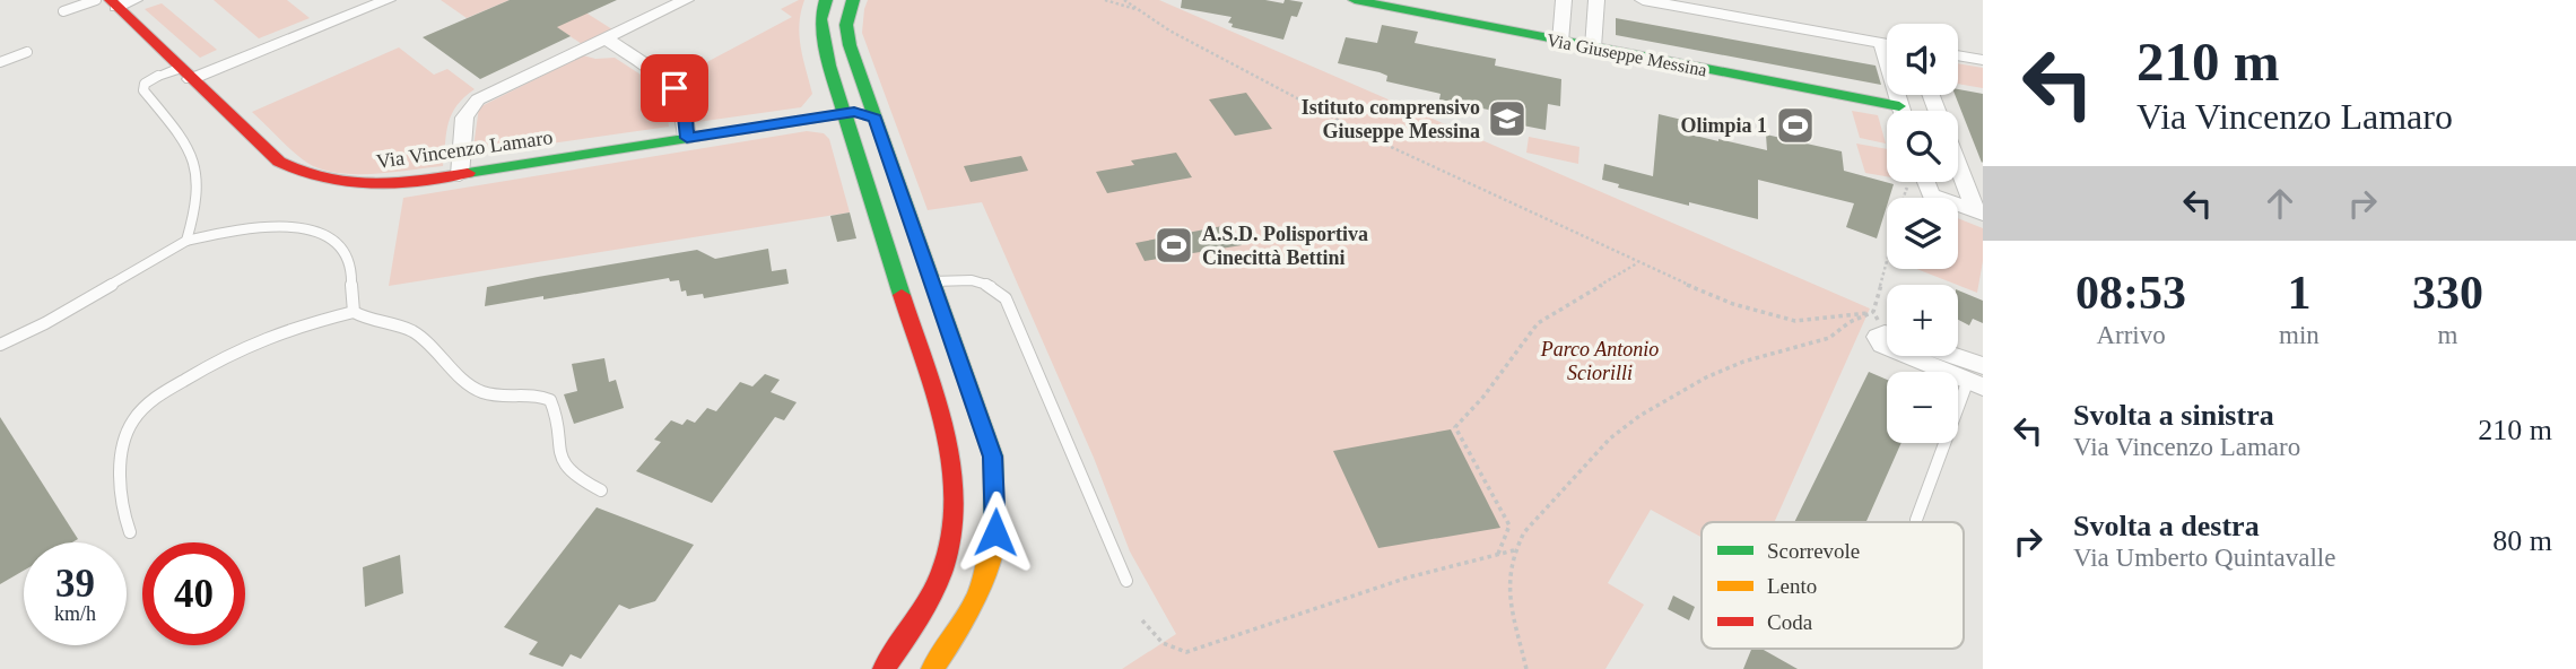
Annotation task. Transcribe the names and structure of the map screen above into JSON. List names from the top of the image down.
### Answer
{
  "streets": {
    "street": ["Via Giuseppe Messina", "Via Vincenzo Lamaro"]
  },
  "parks": ["Parco Antonio Sciorilli"],
  "places": {
    "school or university": ["Istituto comprensivo Giuseppe Messina"],
    "sports": ["Olimpia 1", "A.S.D. Polisportiva Cinecittà Bettini"]
  },
  "legend": ["Scorrevole", "Lento", "Coda"],
  "page": {
    "turn": ["210 m", "Via Vincenzo Lamaro"],
    "map_buttons": ["+", "−"],
    "eta": [
      "08:53",
      "Arrivo",
      "1",
      "min",
      "330",
      "m"
    ],
    "list": [
      {
        "name": "Svolta a sinistra",
        "note": "Via Vincenzo Lamaro",
        "value": "210 m"
      },
      {
        "name": "Svolta a destra",
        "note": "Via Umberto Quintavalle",
        "value": "80 m"
      }
    ],
    "speed": "39 km/h",
    "limit": "40"
  }
}
